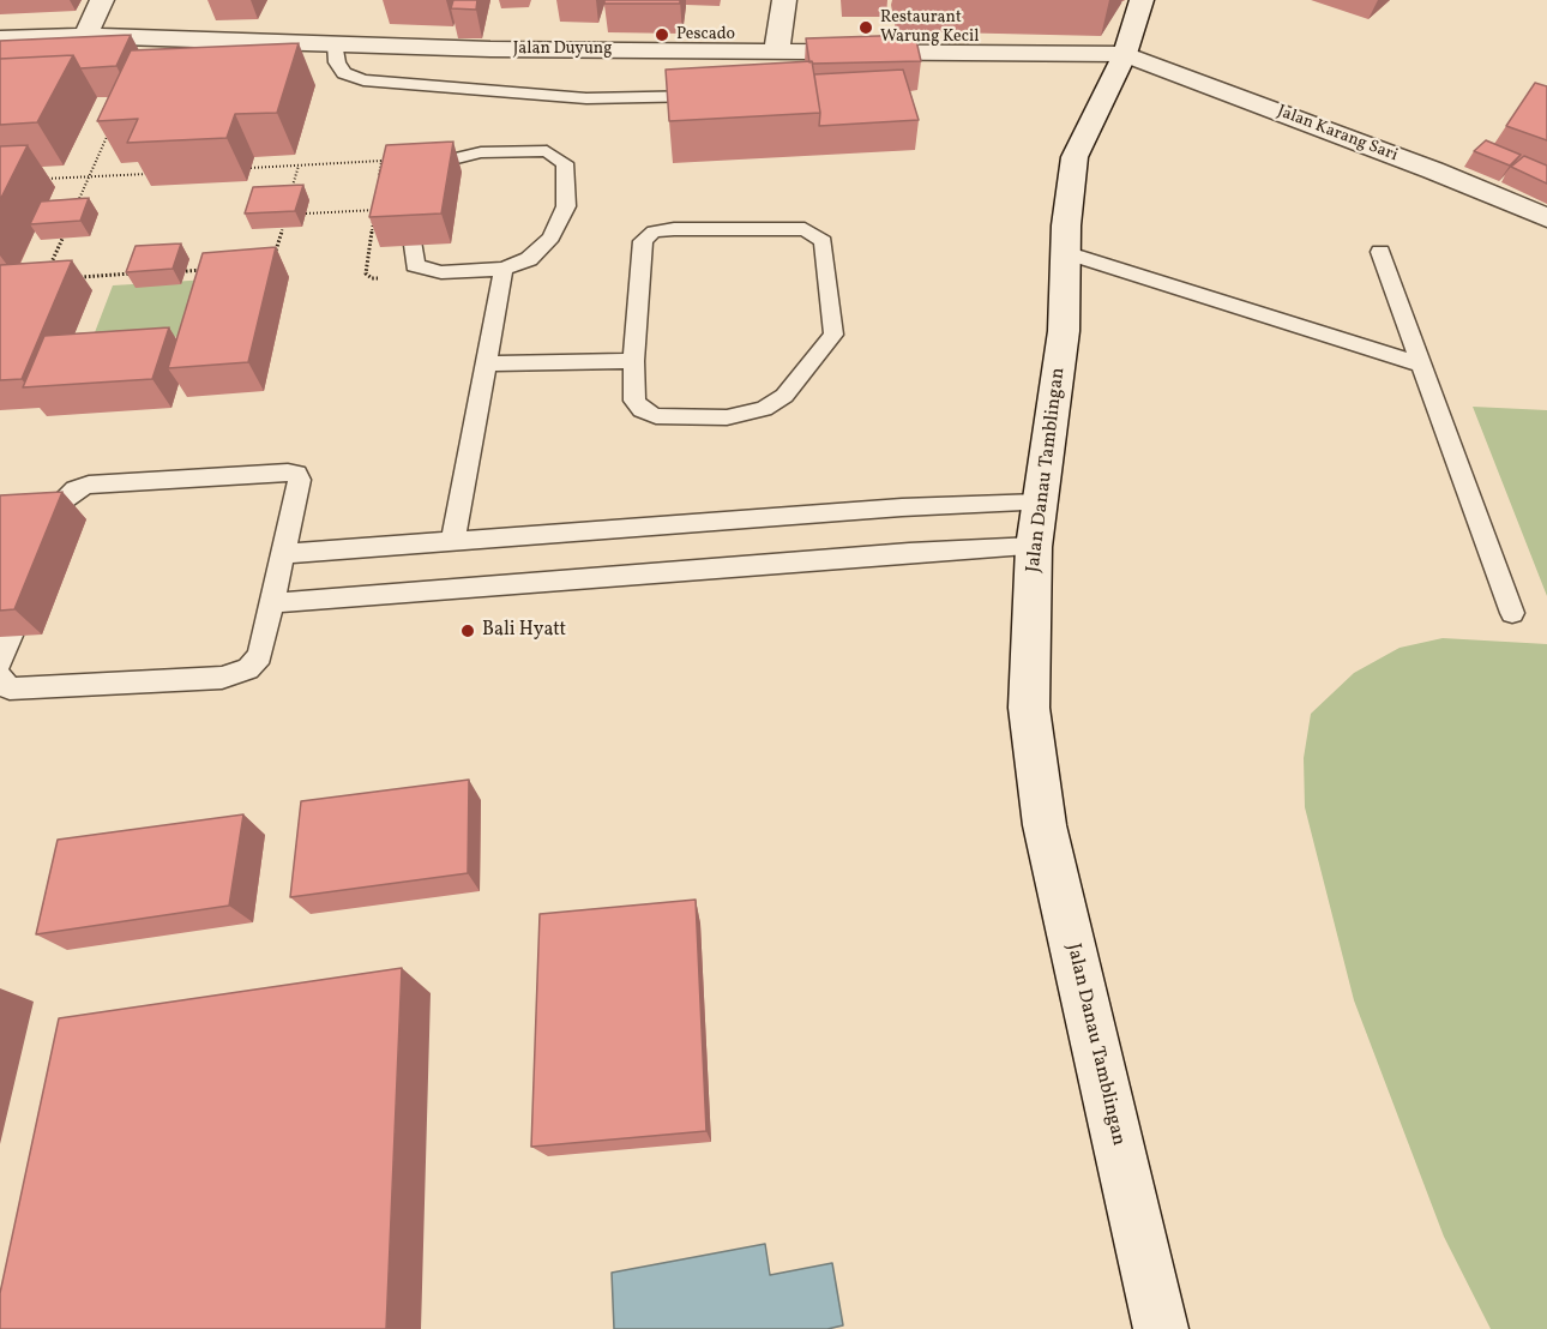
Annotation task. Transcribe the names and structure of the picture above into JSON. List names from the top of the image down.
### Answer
{
  "streets": {
    "street": ["Jalan Duyung", "Jalan Karang Sari", "Jalan Danau Tamblingan"]
  },
  "crossings": [
    ["Jalan Duyung", "Jalan Karang Sari"],
    ["Jalan Duyung", "Jalan Danau Tamblingan"],
    ["Jalan Karang Sari", "Jalan Danau Tamblingan"]
  ],
  "places": ["Restaurant Warung Kecil", "Pescado", "Bali Hyatt"]
}
